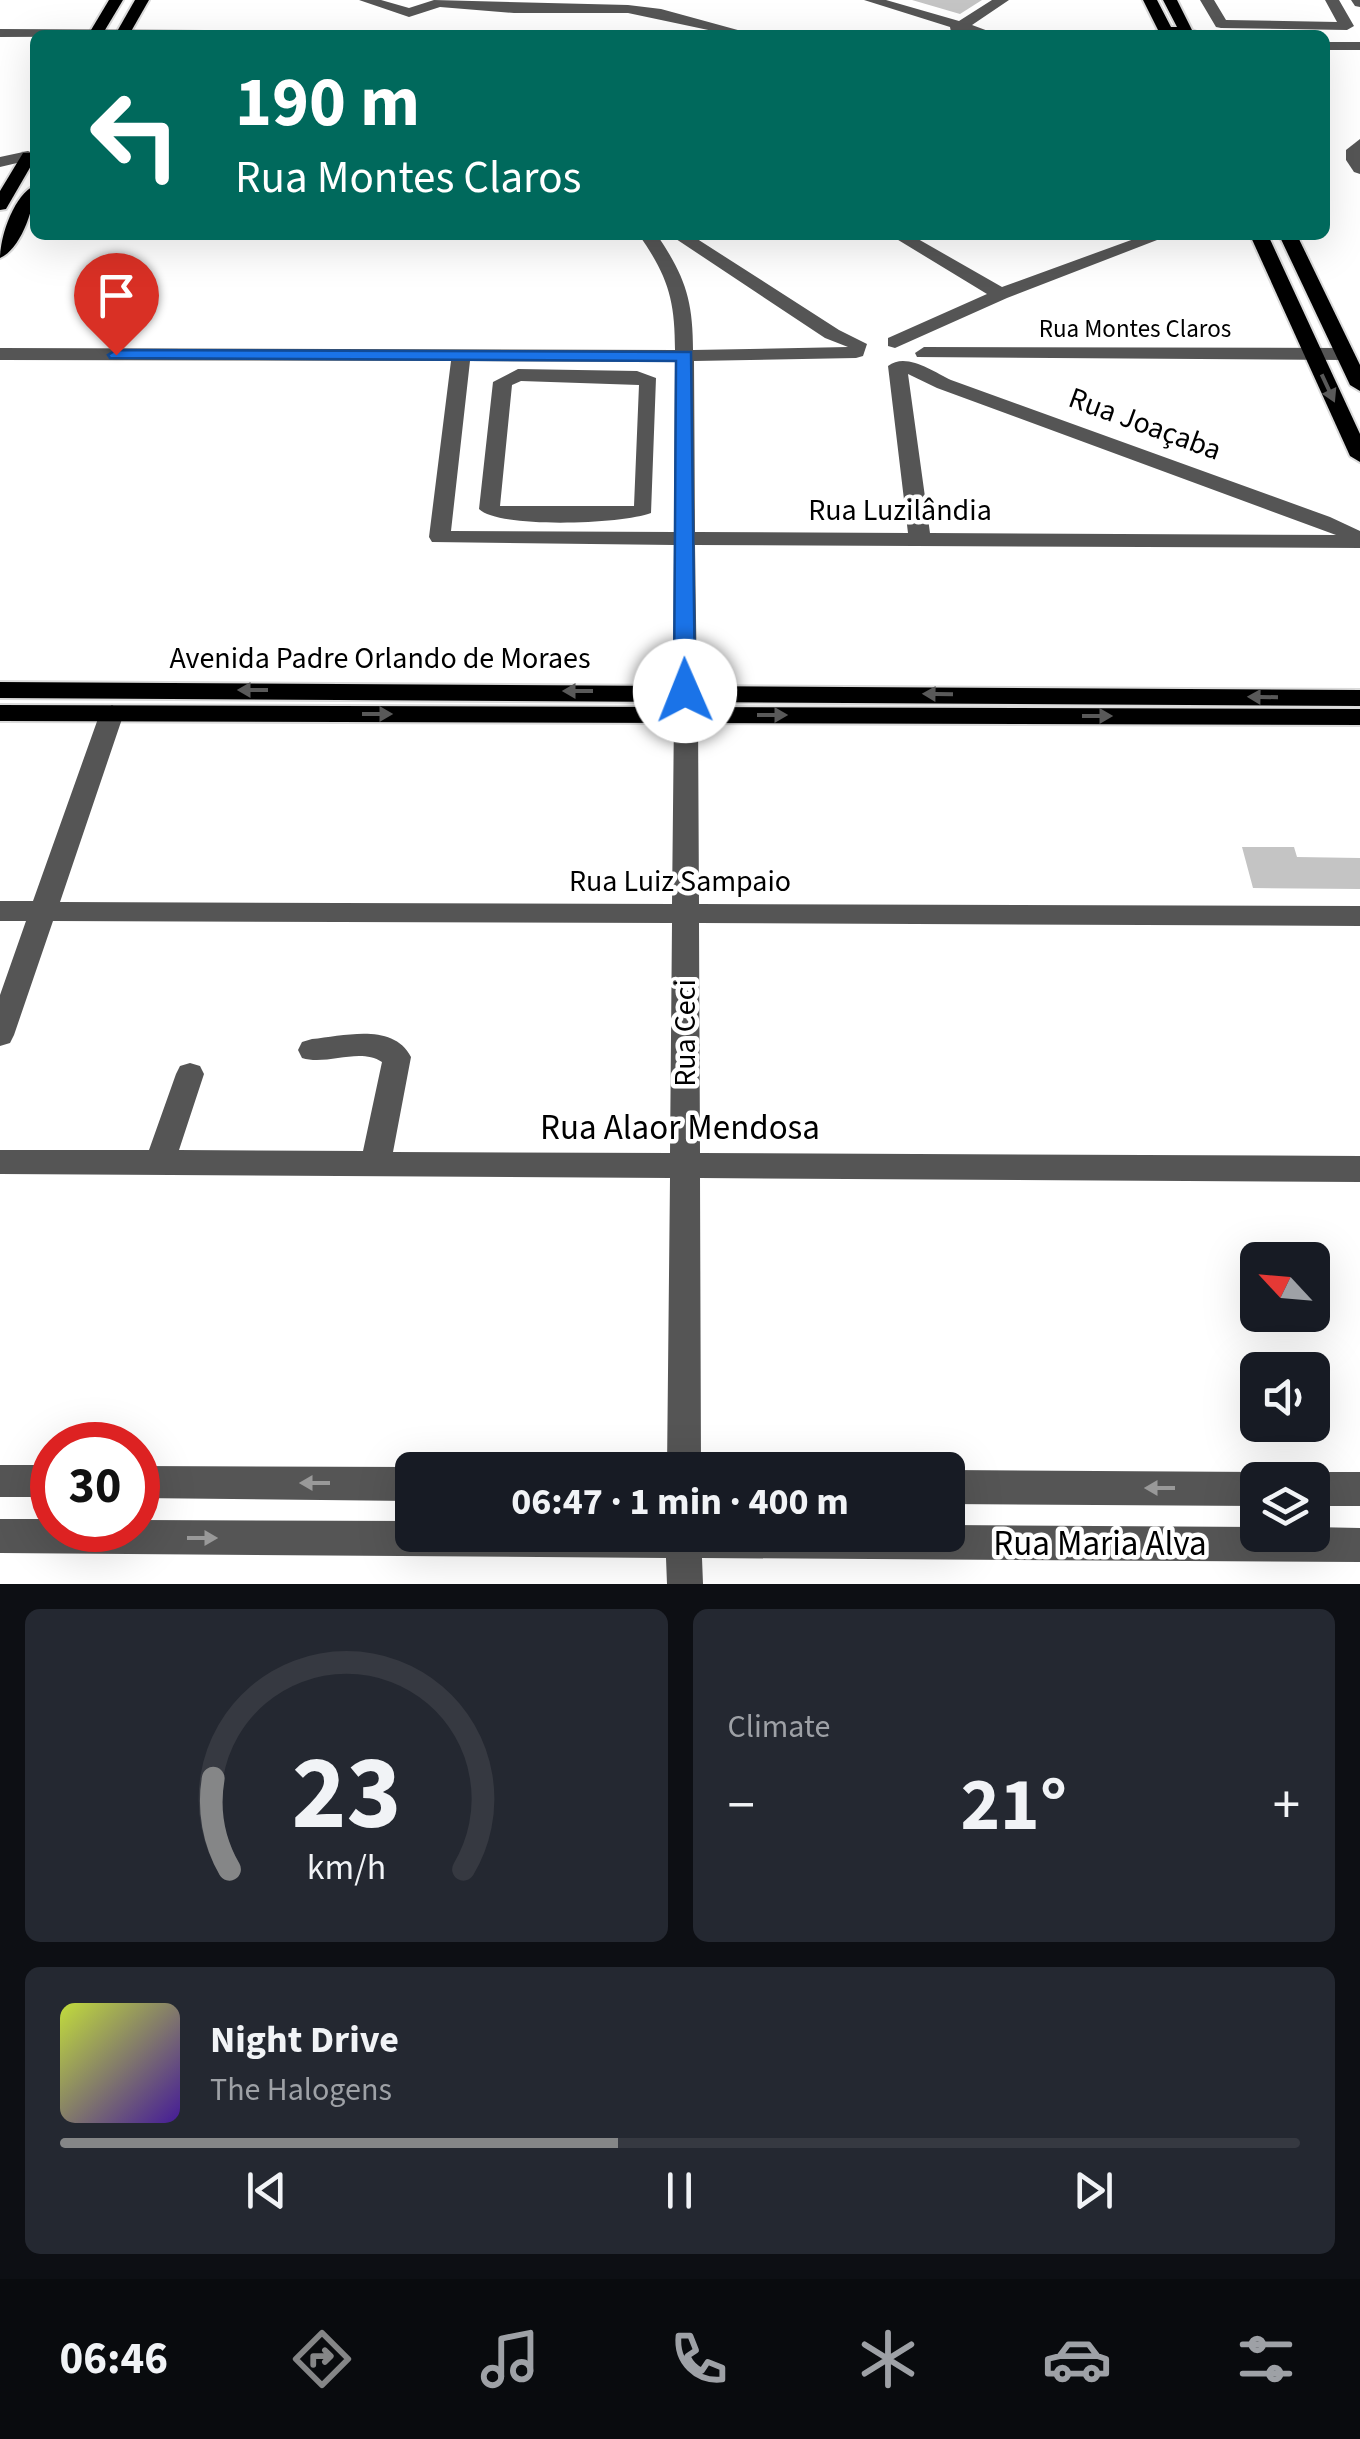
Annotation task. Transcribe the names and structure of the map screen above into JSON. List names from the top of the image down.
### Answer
{
  "streets": {
    "main road": ["Avenida Padre Orlando de Moraes"],
    "street": [
      "Rua Montes Claros",
      "Rua Joaçaba",
      "Rua Luzilândia",
      "Rua Luiz Sampaio",
      "Rua Ceci",
      "Rua Alaor Mendosa",
      "Rua Maria Alva"
    ]
  },
  "crossings": [
    ["Rua Montes Claros", "Rua Joaçaba"],
    ["Rua Joaçaba", "Rua Luzilândia"],
    ["Rua Luzilândia", "Rua Ceci"],
    ["Avenida Padre Orlando de Moraes", "Rua Ceci"],
    ["Rua Luiz Sampaio", "Rua Ceci"],
    ["Rua Ceci", "Rua Alaor Mendosa"]
  ],
  "north": "top left",
  "page": {
    "turn": ["190 m", "Rua Montes Claros"],
    "limit": "30",
    "trip": "06:47 · 1 min · 400 m",
    "tile": "Climate",
    "heat": ["−", "21°", "+"],
    "song": ["Night Drive", "The Halogens"],
    "tabs": "06:46",
    "gauge": ["23", "km/h"]
  }
}
